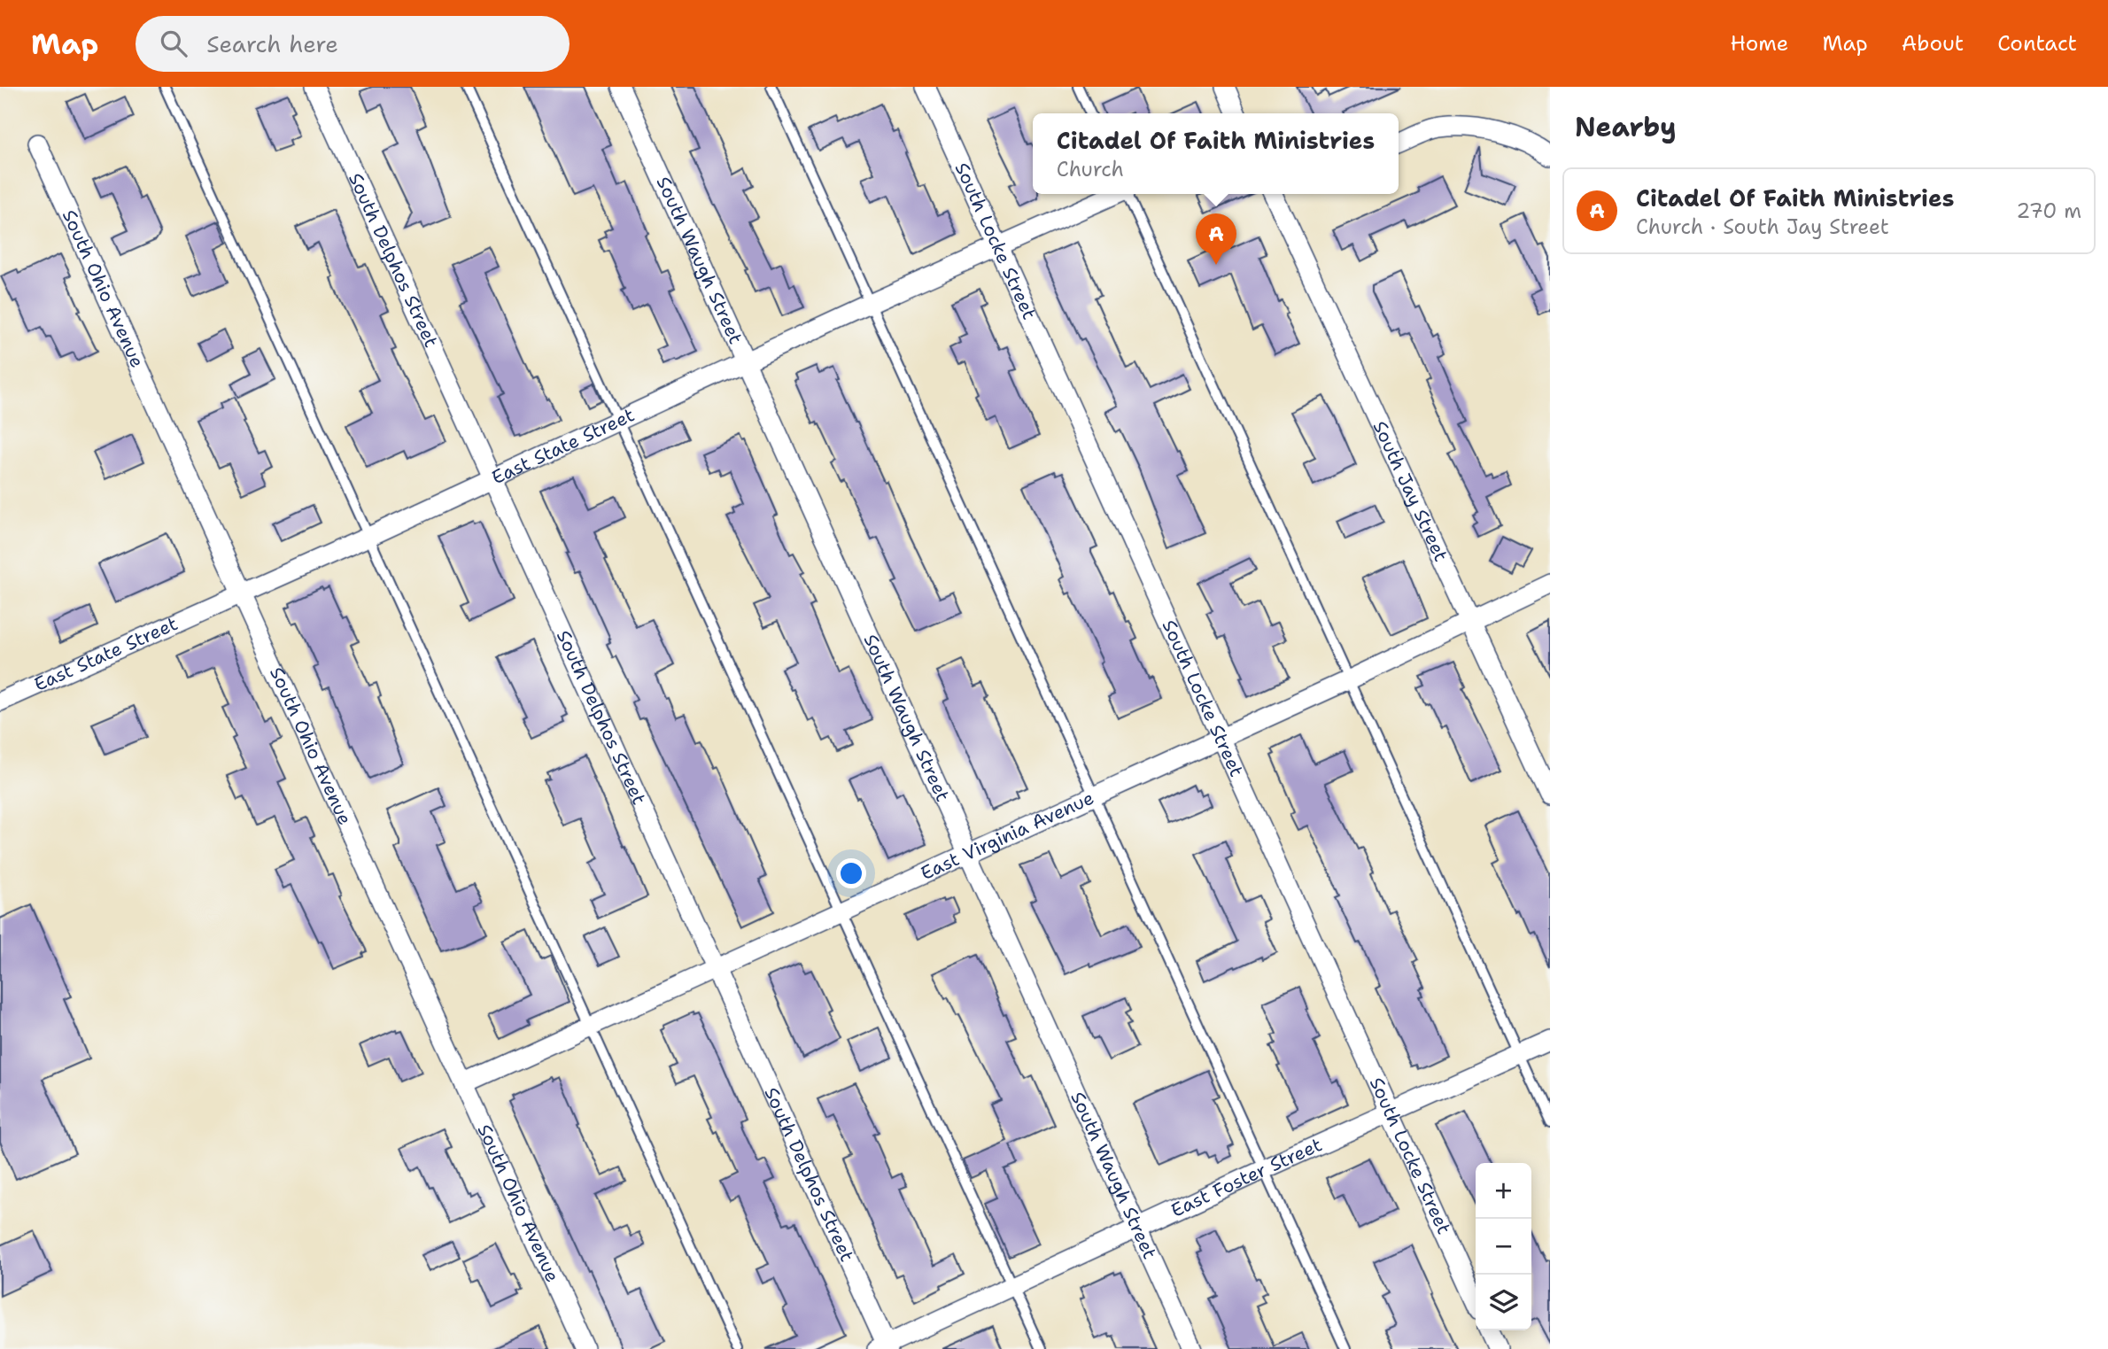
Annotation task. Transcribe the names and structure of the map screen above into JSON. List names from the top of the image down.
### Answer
{
  "streets": {
    "street": [
      "South Locke Street",
      "South Delphos Street",
      "South Waugh Street",
      "South Ohio Avenue",
      "East State Street",
      "South Jay Street",
      "East Virginia Avenue",
      "East Foster Street"
    ]
  },
  "crossings": [
    ["South Locke Street", "East State Street"],
    ["South Locke Street", "East Virginia Avenue"],
    ["South Locke Street", "East Foster Street"],
    ["South Delphos Street", "East State Street"],
    ["South Delphos Street", "East Virginia Avenue"],
    ["South Delphos Street", "East Foster Street"],
    ["South Waugh Street", "East State Street"],
    ["South Waugh Street", "East Virginia Avenue"],
    ["South Waugh Street", "East Foster Street"],
    ["South Ohio Avenue", "East State Street"],
    ["South Ohio Avenue", "East Virginia Avenue"],
    ["South Jay Street", "East Virginia Avenue"]
  ],
  "page": {
    "header": "Map",
    "search": "Search here",
    "nav": [
      "Home",
      "Map",
      "About",
      "Contact"
    ],
    "heading": "Nearby",
    "popup": ["Citadel Of Faith Ministries", "Church"],
    "list": [
      {
        "mark": "A",
        "name": "Citadel Of Faith Ministries",
        "note": "Church · South Jay Street",
        "value": "270 m"
      }
    ],
    "pins": "A",
    "map_buttons": ["+", "−"]
  }
}
